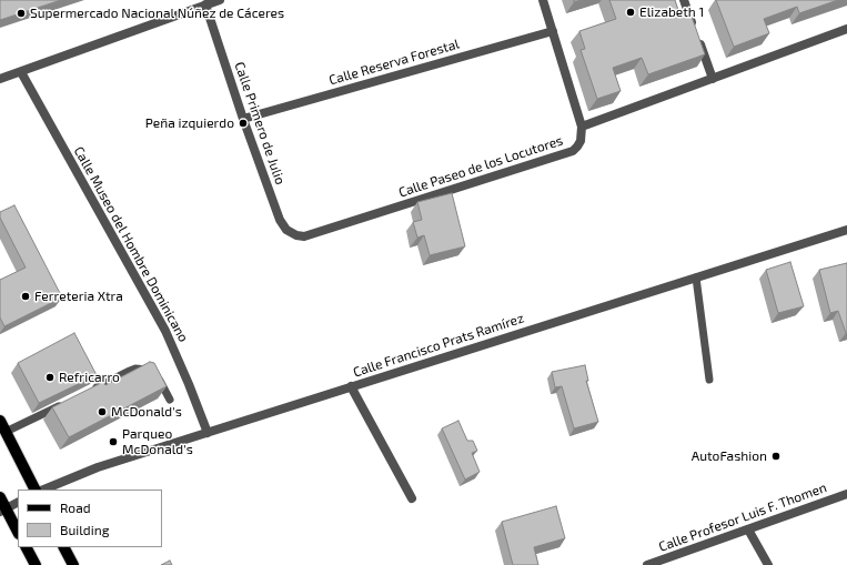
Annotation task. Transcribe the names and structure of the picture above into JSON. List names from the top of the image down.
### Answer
{
  "streets": {
    "street": [
      "Calle Reserva Forestal",
      "Calle Primero de Julio",
      "Calle Paseo de los Locutores",
      "Calle Museo del Hombre Dominicano",
      "Calle Francisco Prats Ramírez",
      "Calle Profesor Luis F. Thomen"
    ]
  },
  "crossings": [
    ["Calle Reserva Forestal", "Calle Primero de Julio"],
    ["Calle Primero de Julio", "Calle Paseo de los Locutores"],
    ["Calle Museo del Hombre Dominicano", "Calle Francisco Prats Ramírez"]
  ],
  "places": [
    "Elizabeth 1",
    "Supermercado Nacional Núñez de Cáceres",
    "Peña izquierdo",
    "Ferreteria Xtra",
    "Refricarro",
    "McDonald's",
    "Parqueo McDonald's",
    "AutoFashion"
  ],
  "legend": ["Road", "Building"]
}
